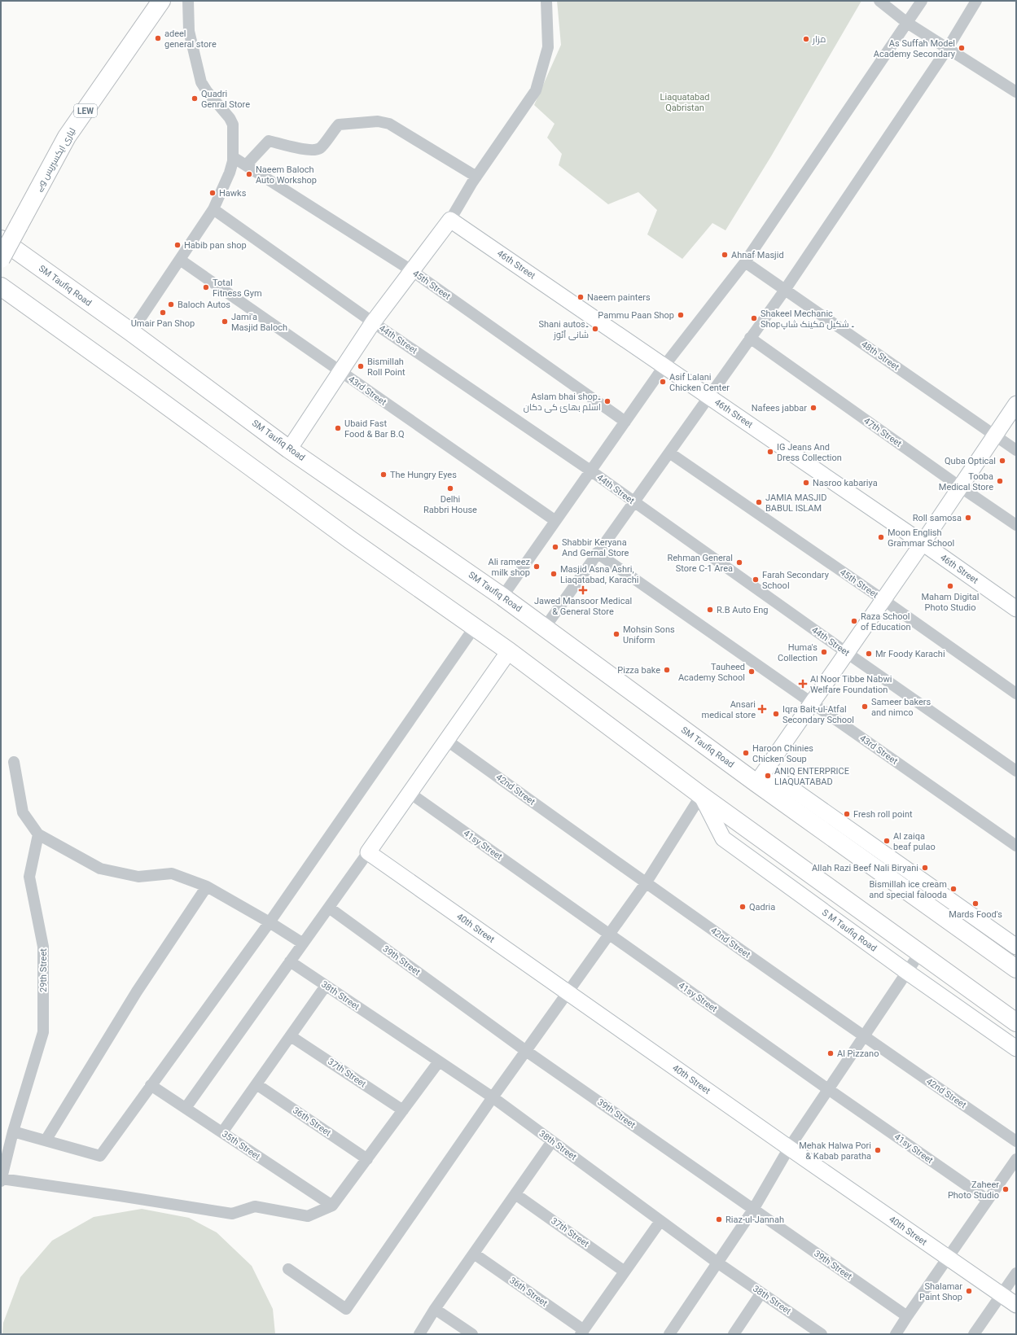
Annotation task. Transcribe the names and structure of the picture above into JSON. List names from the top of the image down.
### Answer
{
  "streets": {
    "highway": ["LEW", "لیاری ایکسپریس وے", "SM Taufiq Road"],
    "street": [
      "46th Street",
      "45th Street",
      "44th Street",
      "48th Street",
      "43rd Street",
      "47th Street",
      "42nd Street",
      "41sy Street",
      "40th Street",
      "S M Taufiq Road",
      "39th Street",
      "29th Street",
      "38th Street",
      "37th Street",
      "36th Street",
      "35th Street"
    ]
  },
  "parks": ["Liaquatabad Qabristan"],
  "places": {
    "other": [
      "adeel general store",
      "مزار",
      "As Suffah Model Academy Secondary",
      "Quadri Genral Store",
      "Naeem Baloch Auto Workshop",
      "Hawks",
      "Habib pan shop",
      "Ahnaf Masjid",
      "Total Fitness Gym",
      "Naeem painters",
      "Baloch Autos",
      "Umair Pan Shop",
      "Pammu Paan Shop",
      "Shakeel Mechanic Shop۔ شکیل مکینک شاپ",
      "Jami'a Masjid Baloch",
      "Shani autos۔ شانی آٹوز",
      "Bismillah Roll Point",
      "Asif Lalani Chicken Center",
      "Aslam bhai shop۔ اسلم بھائ کی دکان",
      "Nafees jabbar",
      "Ubaid Fast Food & Bar B.Q",
      "IG Jeans And Dress Collection",
      "Quba Optical",
      "The Hungry Eyes",
      "Tooba Medical Store",
      "Nasroo kabariya",
      "Delhi Rabbri House",
      "JAMIA MASJID BABUL ISLAM",
      "Roll samosa",
      "Moon English Grammar School",
      "Shabbir Keryana And Gernal Store",
      "Rehman General Store C-1 Area",
      "Ali rameez milk shop",
      "Masjid Asna Ashri, Liaqatabad, Karachi",
      "Farah Secondary School",
      "Maham Digital Photo Studio",
      "R.B Auto Eng",
      "Raza School of Education",
      "Mohsin Sons Uniform",
      "Huma's Collection",
      "Mr Foody Karachi",
      "Pizza bake",
      "Tauheed Academy School",
      "Sameer bakers and nimco",
      "Iqra Bait-ul-Atfal Secondary School",
      "Haroon Chinies Chicken Soup",
      "ANIQ ENTERPRICE LIAQUATABAD",
      "Fresh roll point",
      "Al zaiqa beaf pulao",
      "Allah Razi Beef Nali Biryani",
      "Bismillah ice cream and special falooda",
      "Mards Food's",
      "Qadria",
      "Al Pizzano",
      "Mehak Halwa Pori & Kabab paratha",
      "Zaheer Photo Studio",
      "Riaz-ul-Jannah",
      "Shalamar Paint Shop"
    ],
    "health": ["Jawed Mansoor Medical & General Store", "Al Noor Tibbe Nabwi Welfare Foundation", "Ansari medical store"]
  }
}
